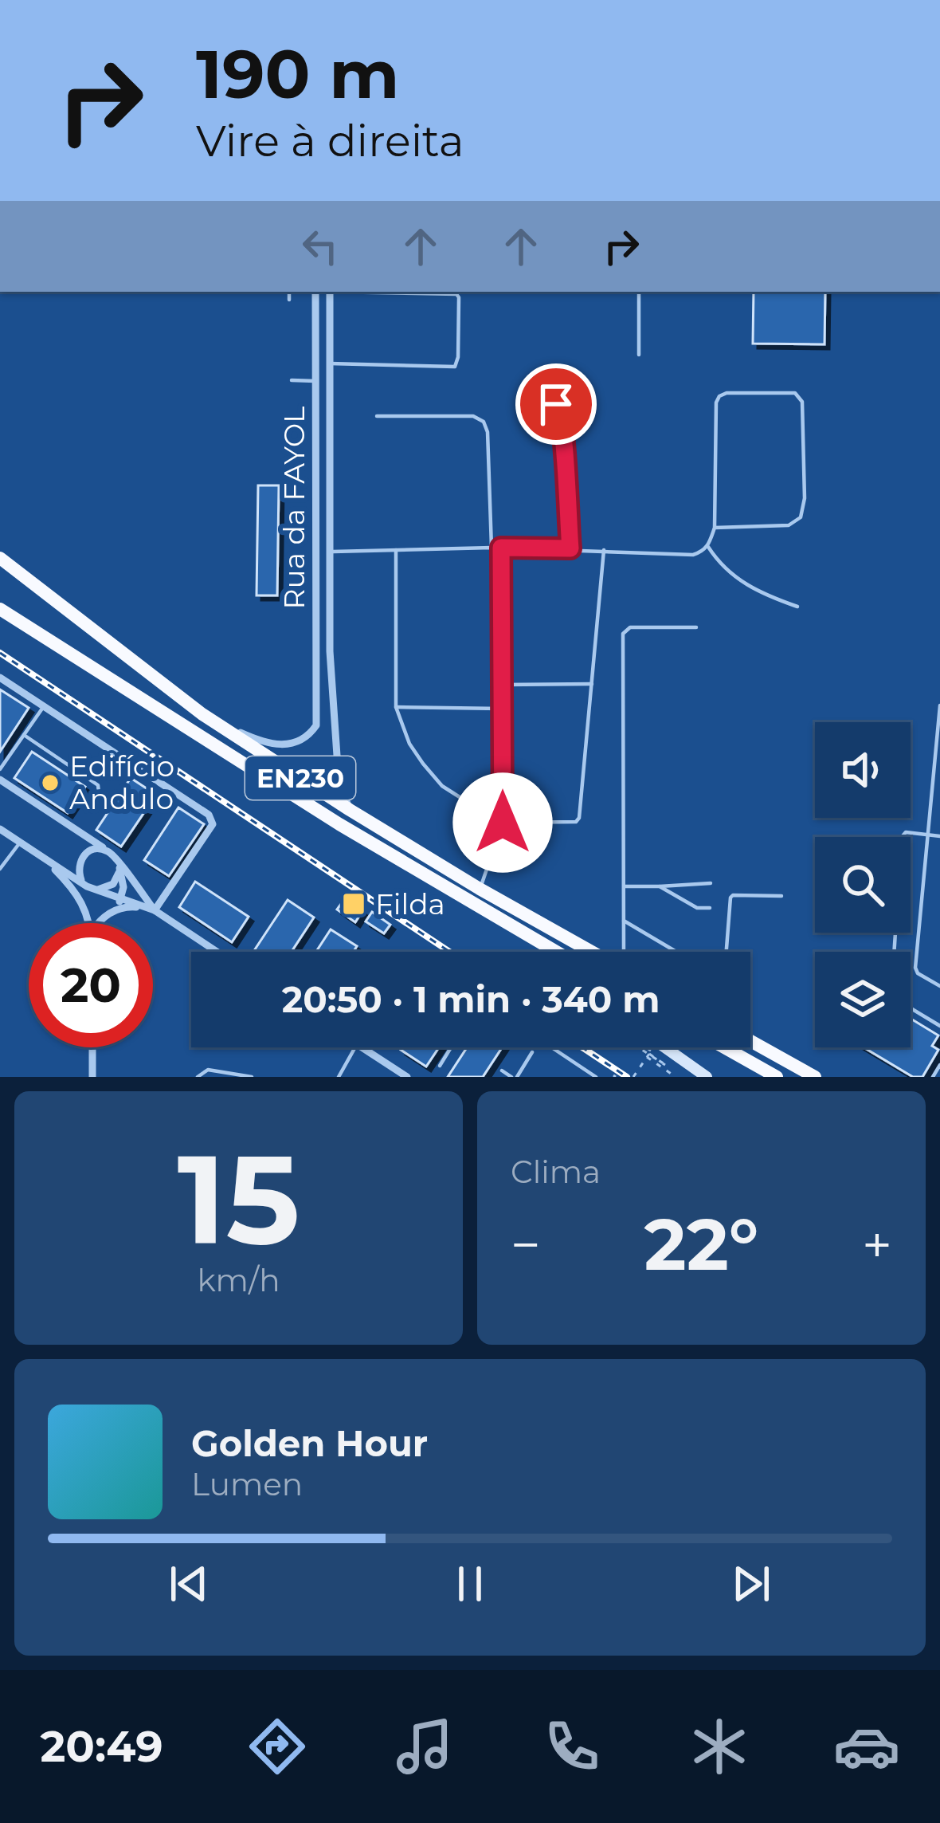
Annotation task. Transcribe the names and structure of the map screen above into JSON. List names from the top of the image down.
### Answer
{
  "streets": {
    "highway": ["EN230"],
    "street": ["Rua da FAYOL"]
  },
  "crossings": [
    ["Rua da FAYOL", "EN230"]
  ],
  "places": {
    "other": ["Edifício Andulo"],
    "transit": ["Filda"]
  },
  "page": {
    "turn": ["190 m", "Vire à direita"],
    "limit": "20",
    "trip": "20:50 · 1 min · 340 m",
    "tile": [
      ["15", "km/h"],
      "Clima"
    ],
    "heat": ["−", "22°", "+"],
    "song": ["Golden Hour", "Lumen"],
    "tabs": "20:49"
  }
}
